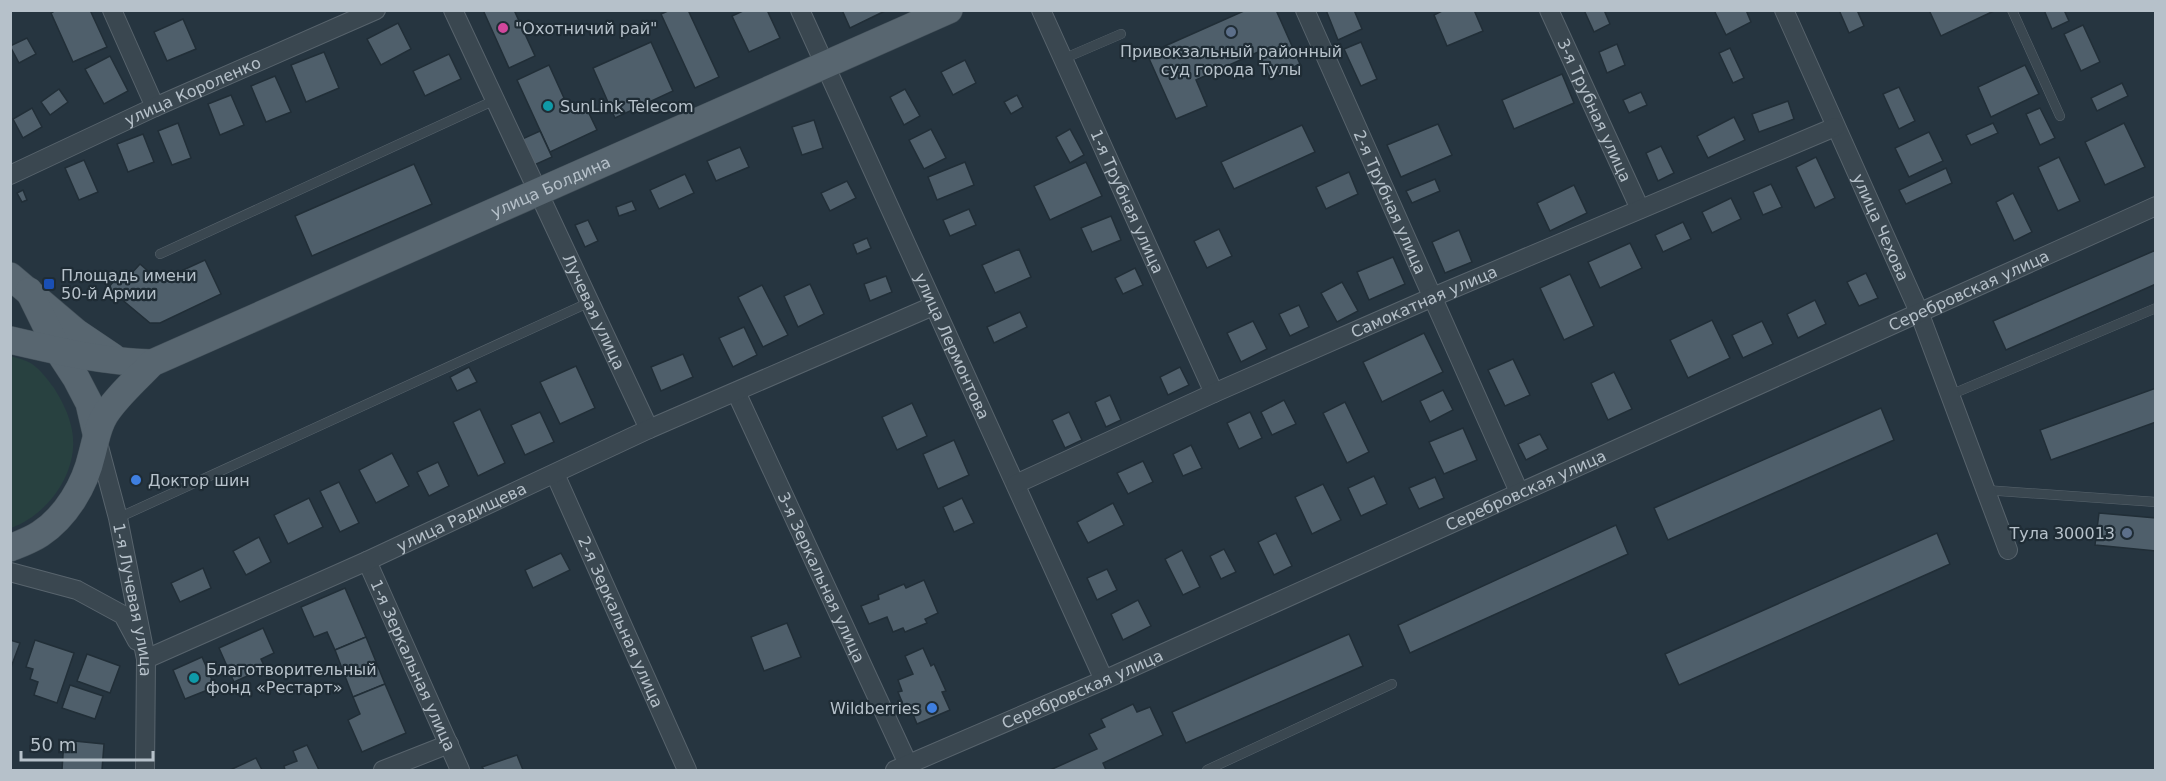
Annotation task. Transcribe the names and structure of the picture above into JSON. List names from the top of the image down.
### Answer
{
  "streets": {
    "main road": ["улица Болдина"],
    "street": [
      "улица Короленко",
      "3-я Трубная улица",
      "1-я Трубная улица",
      "2-я Трубная улица",
      "улица Чехова",
      "Серебровская улица",
      "Самокатная улица",
      "Лучевая улица",
      "улица Лермонтова",
      "улица Радищева",
      "3-я Зеркальная улица",
      "1-я Лучевая улица",
      "2-я Зеркальная улица",
      "1-я Зеркальная улица"
    ]
  },
  "crossings": [
    ["3-я Трубная улица", "Самокатная улица"],
    ["улица Болдина", "Лучевая улица"],
    ["улица Болдина", "улица Лермонтова"],
    ["1-я Трубная улица", "Самокатная улица"],
    ["2-я Трубная улица", "Серебровская улица"],
    ["2-я Трубная улица", "Самокатная улица"],
    ["улица Чехова", "Серебровская улица"],
    ["улица Чехова", "Самокатная улица"],
    ["Серебровская улица", "улица Лермонтова"],
    ["Серебровская улица", "3-я Зеркальная улица"],
    ["Самокатная улица", "улица Лермонтова"],
    ["Лучевая улица", "улица Радищева"],
    ["улица Лермонтова", "улица Радищева"],
    ["улица Радищева", "3-я Зеркальная улица"],
    ["улица Радищева", "1-я Лучевая улица"],
    ["улица Радищева", "2-я Зеркальная улица"],
    ["улица Радищева", "1-я Зеркальная улица"]
  ],
  "places": {
    "other": [
      "\"Охотничий рай\"",
      "Привокзальный районный суд города Тулы",
      "SunLink Telecom",
      "Доктор шин",
      "Тула 300013",
      "Благотворительный фонд «Рестарт»",
      "Wildberries"
    ],
    "transit": ["Площадь имени 50-й Армии"]
  },
  "scale_bar": "50 m"
}
